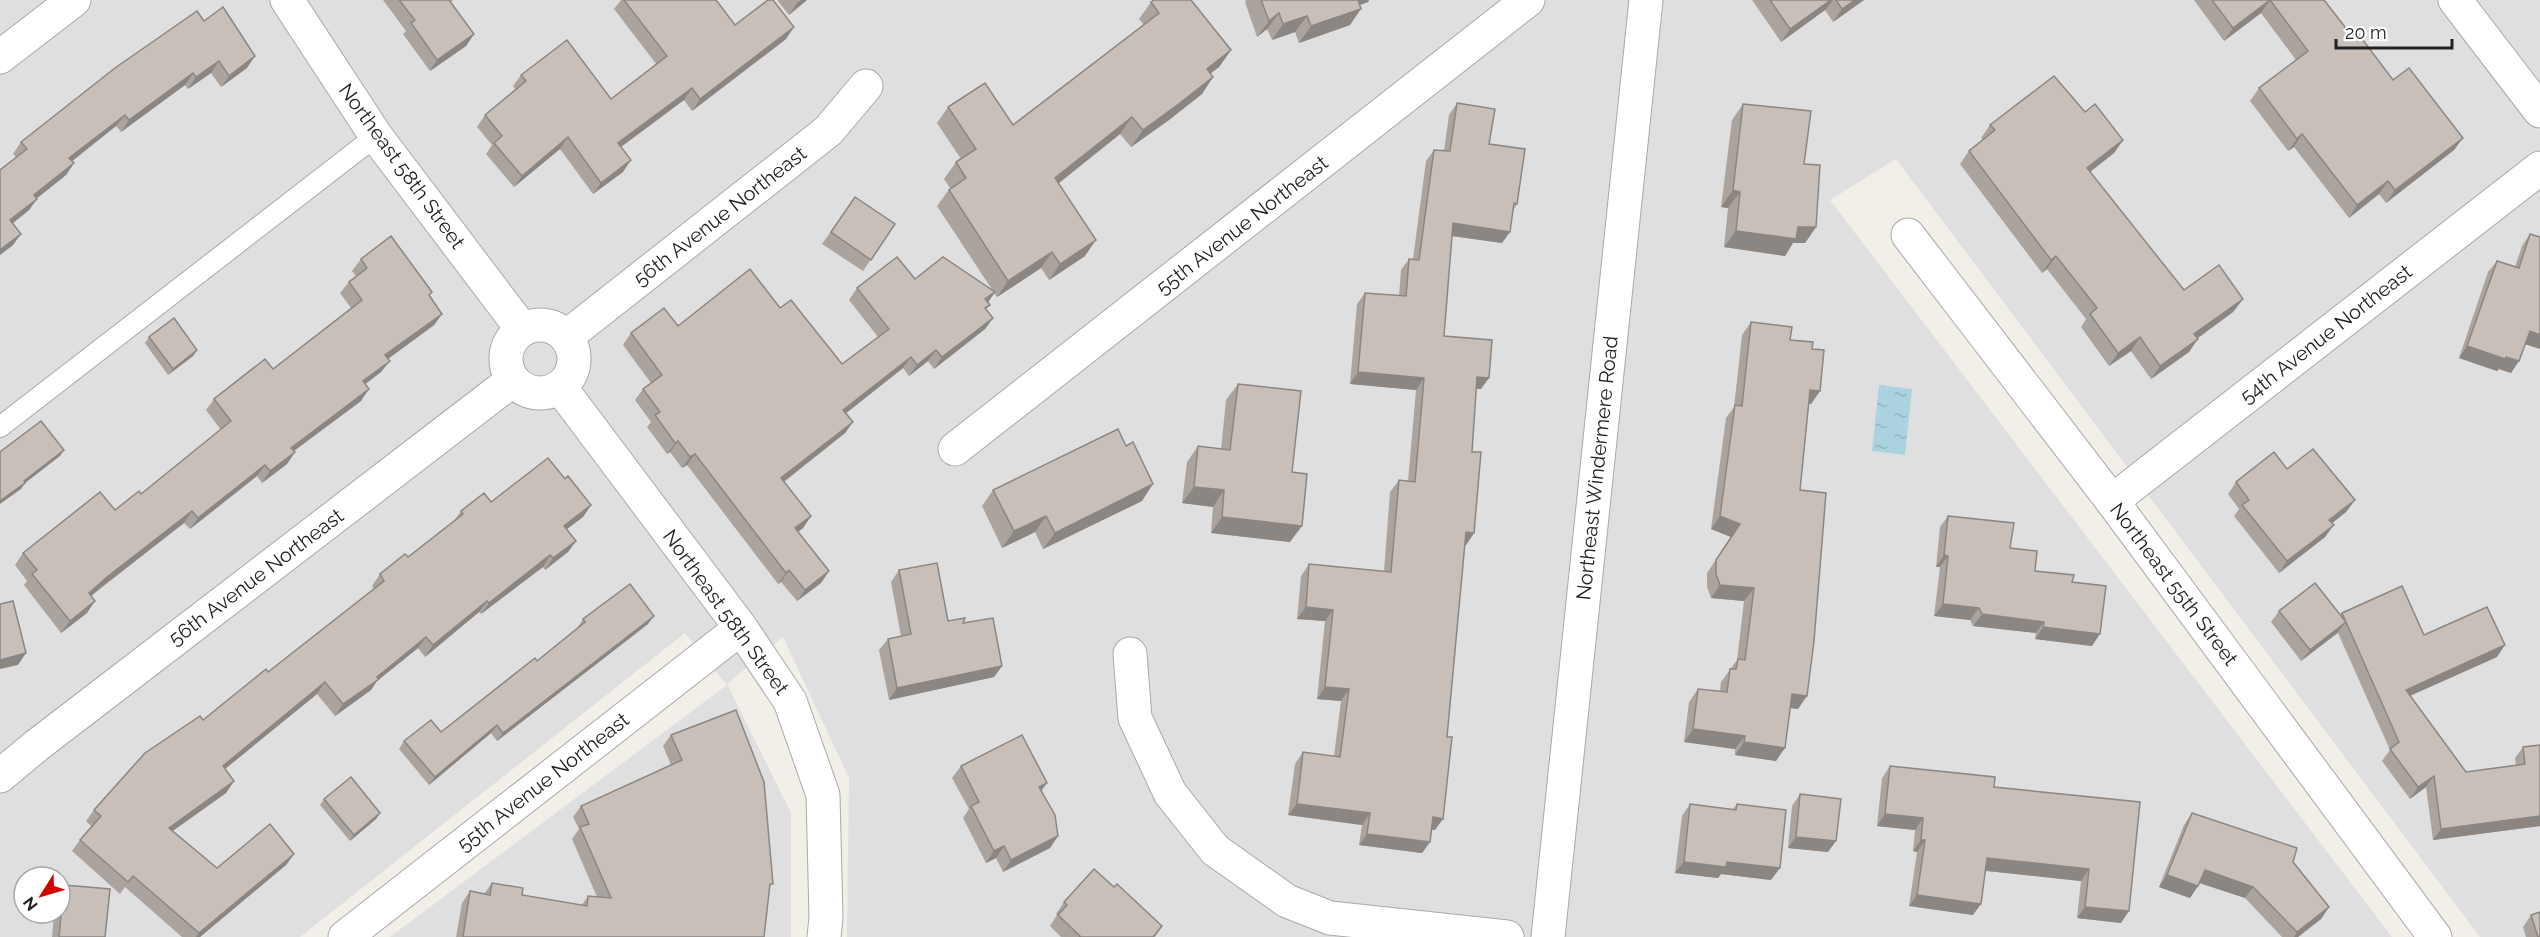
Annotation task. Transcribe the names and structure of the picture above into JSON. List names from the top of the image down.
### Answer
{
  "streets": {
    "street": [
      "Northeast 58th Street",
      "56th Avenue Northeast",
      "55th Avenue Northeast",
      "54th Avenue Northeast",
      "Northeast Windermere Road",
      "Northeast 55th Street"
    ]
  },
  "crossings": [
    ["Northeast 58th Street", "56th Avenue Northeast"],
    ["Northeast 58th Street", "55th Avenue Northeast"],
    ["54th Avenue Northeast", "Northeast 55th Street"]
  ],
  "scale_bar": "20 m",
  "north": "bottom left"
}
